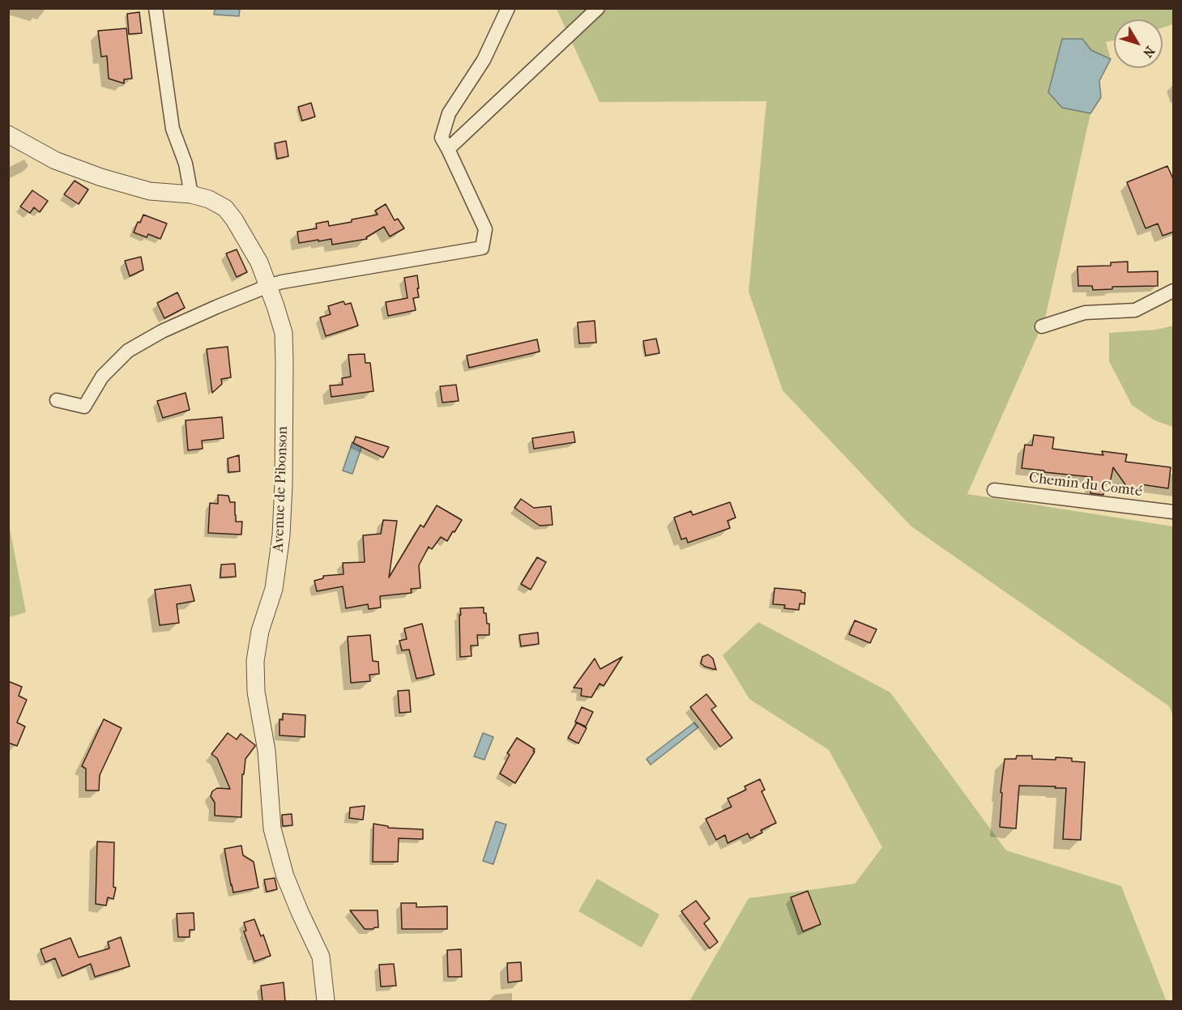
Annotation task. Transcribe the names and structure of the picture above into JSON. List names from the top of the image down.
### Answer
{
  "streets": {
    "street": ["Chemin du Comté", "Avenue de Pibonson"]
  },
  "north": "bottom right"
}
